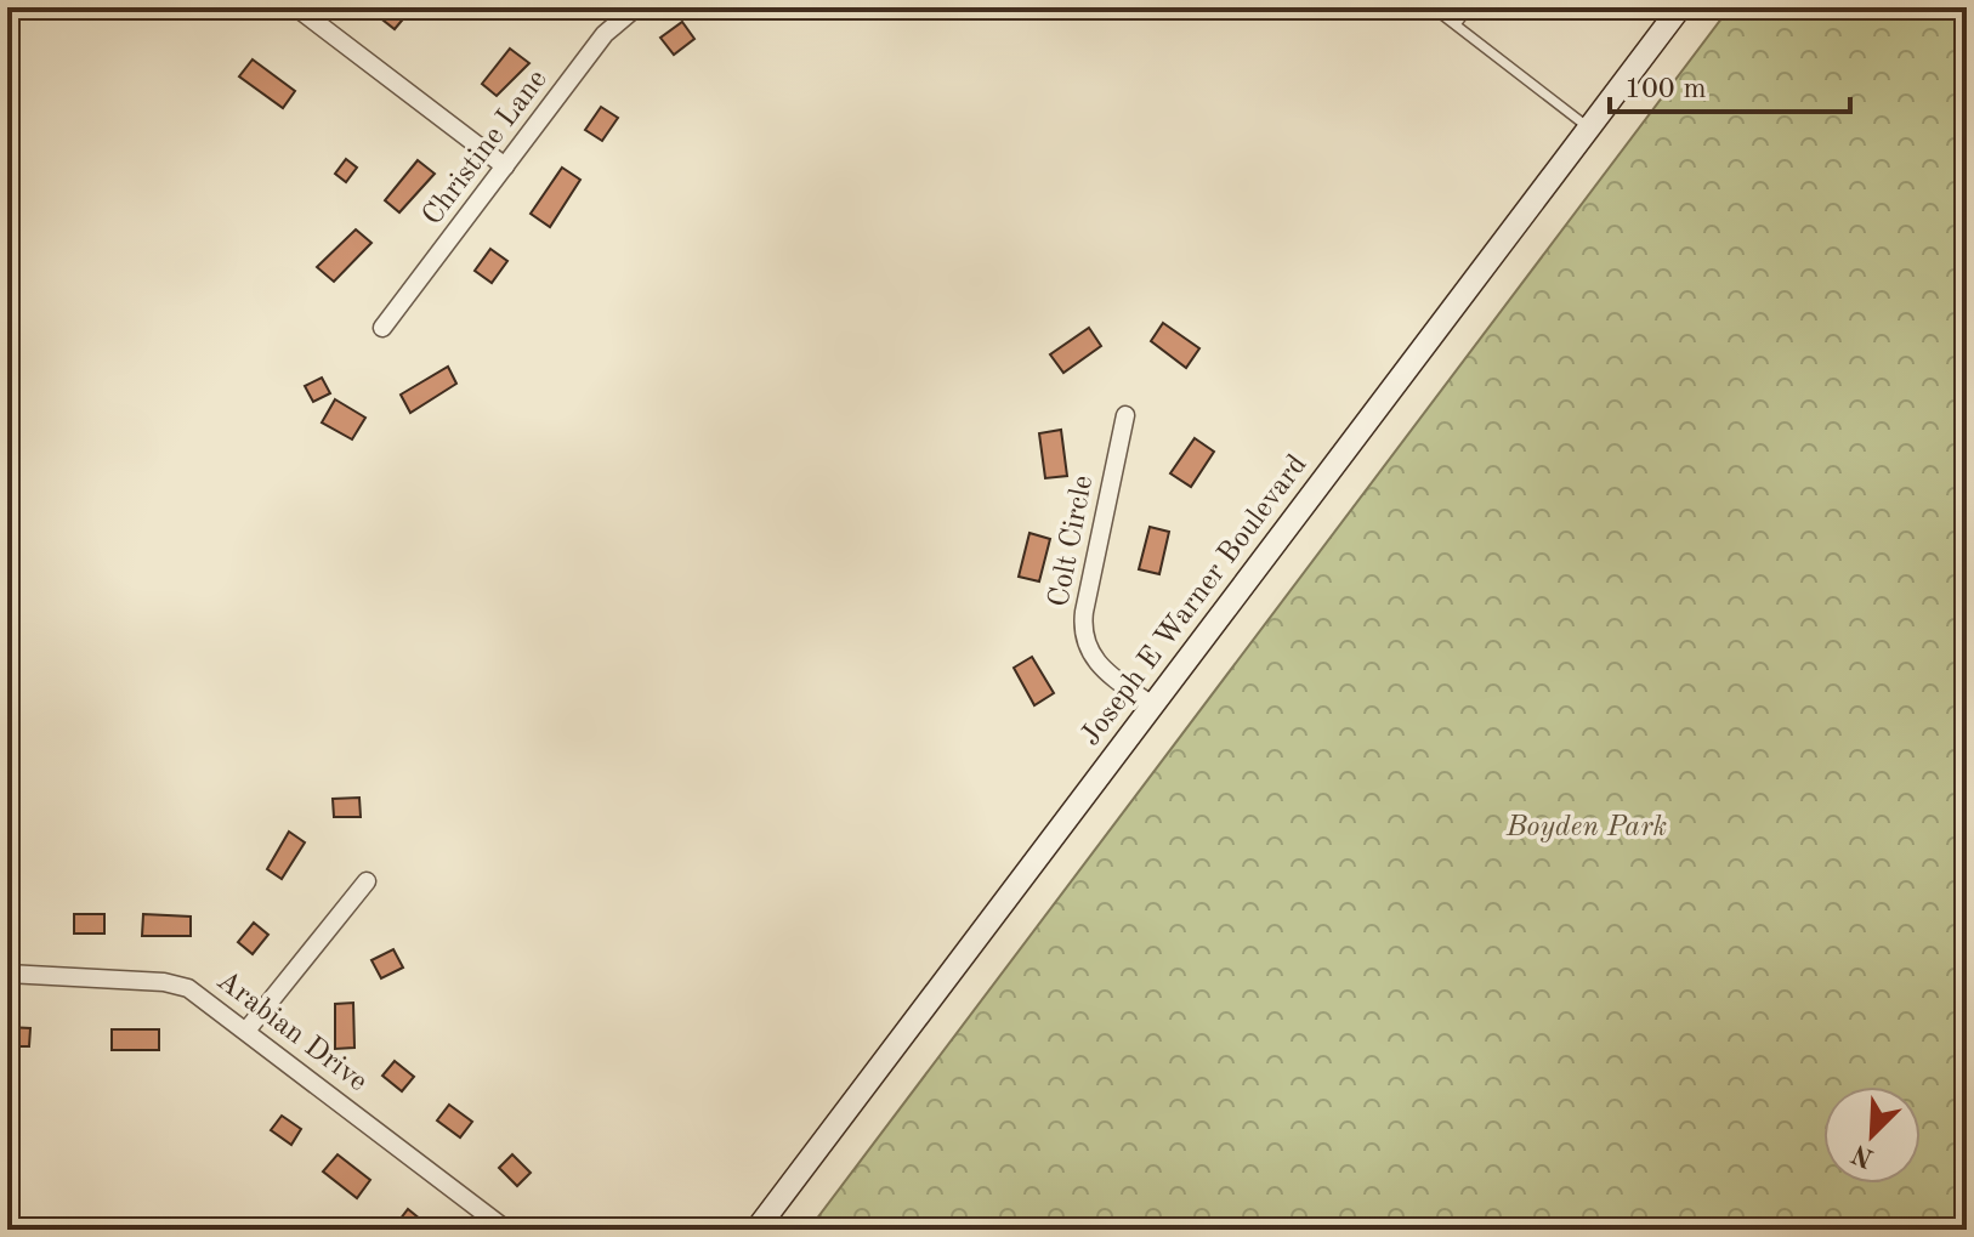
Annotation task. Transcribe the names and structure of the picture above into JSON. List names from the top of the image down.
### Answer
{
  "streets": {
    "main road": ["Joseph E Warner Boulevard"],
    "street": ["Christine Lane", "Colt Circle", "Arabian Drive"]
  },
  "crossings": [
    ["Colt Circle", "Joseph E Warner Boulevard"]
  ],
  "parks": ["Boyden Park"],
  "scale_bar": "100 m",
  "north": "bottom left"
}
